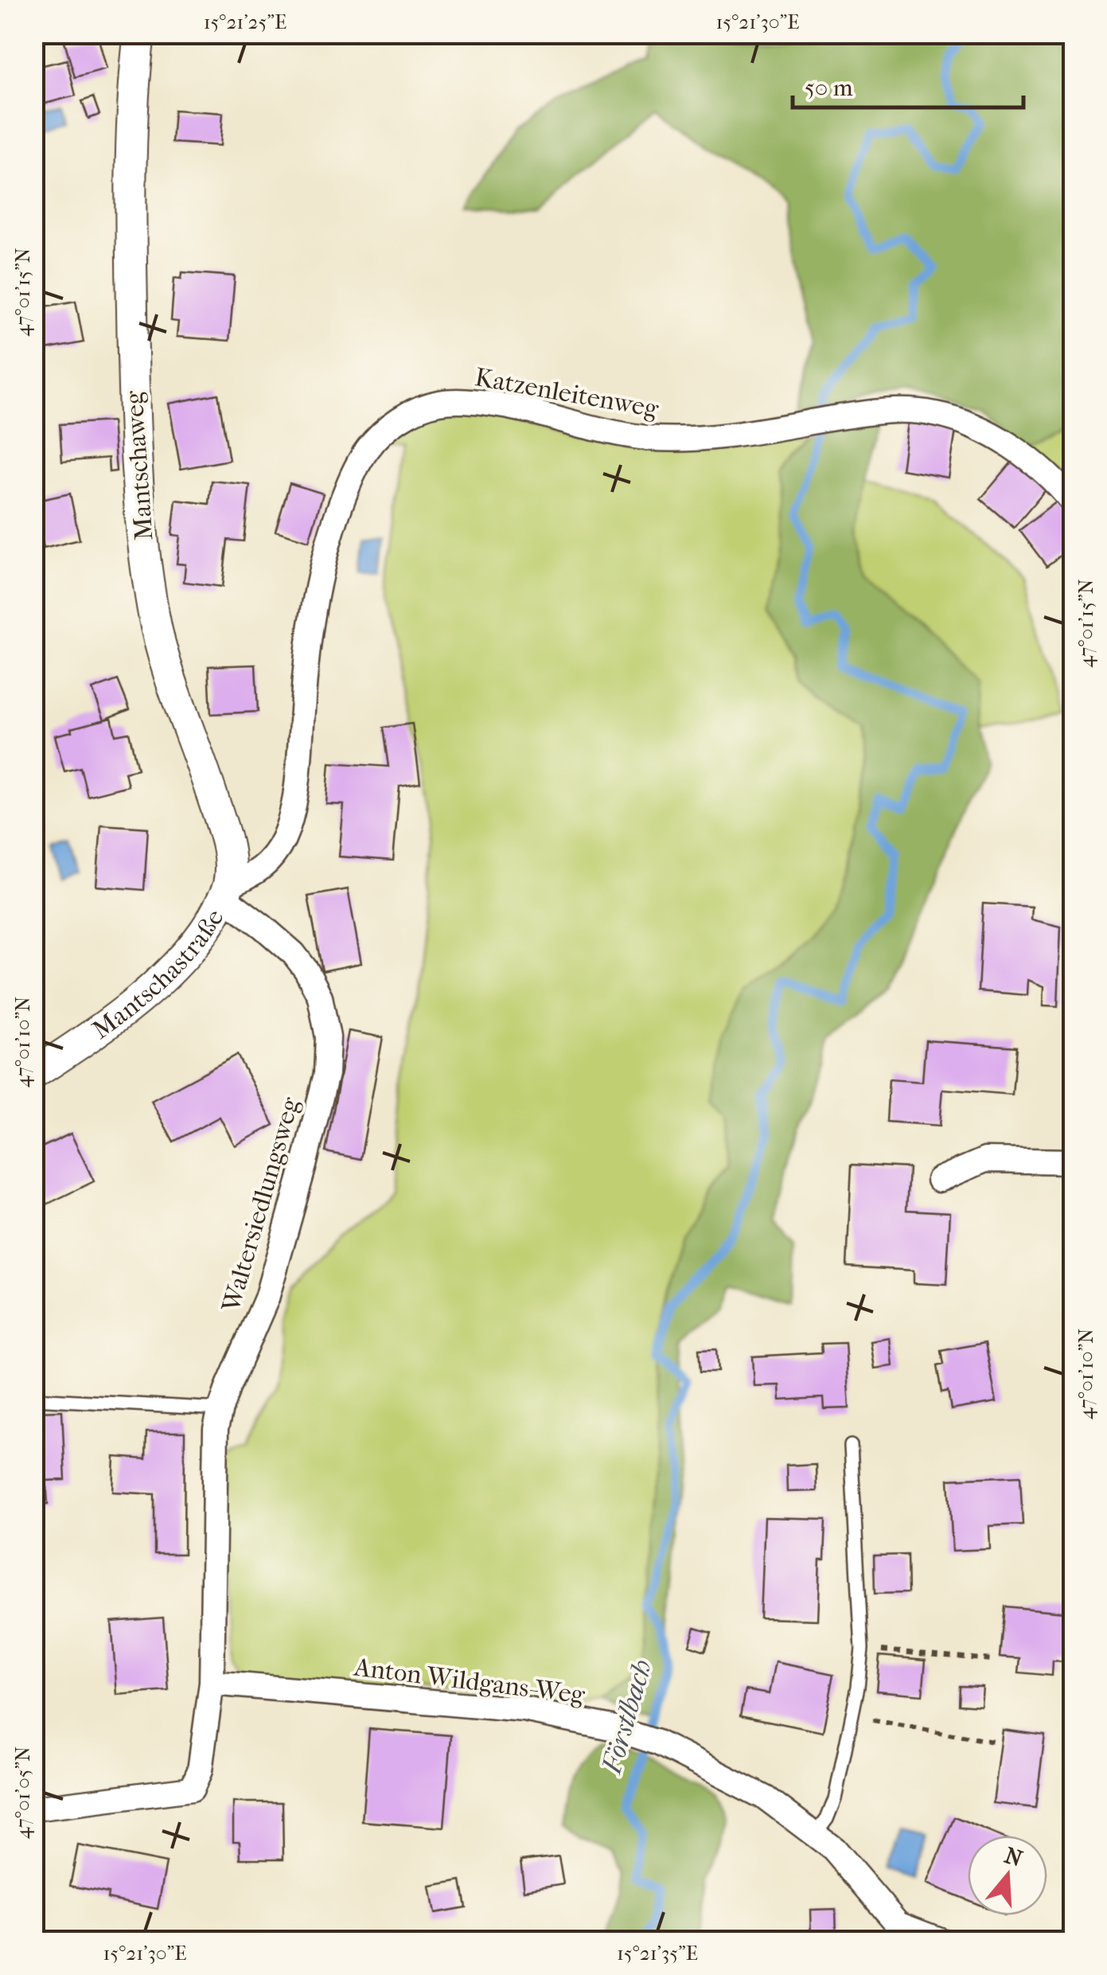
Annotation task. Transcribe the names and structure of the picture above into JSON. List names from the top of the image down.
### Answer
{
  "streets": {
    "street": [
      "Katzenleitenweg",
      "Mantschaweg",
      "Mantschastraße",
      "Waltersiedlungsweg",
      "Anton Wildgans-Weg"
    ]
  },
  "crossings": [
    ["Katzenleitenweg", "Mantschaweg"],
    ["Katzenleitenweg", "Mantschastraße"],
    ["Katzenleitenweg", "Waltersiedlungsweg"],
    ["Mantschaweg", "Mantschastraße"],
    ["Mantschaweg", "Waltersiedlungsweg"],
    ["Mantschastraße", "Waltersiedlungsweg"],
    ["Waltersiedlungsweg", "Anton Wildgans-Weg"]
  ],
  "water": ["Förstlbach"],
  "scale_bar": "50 m",
  "north": "top",
  "coordinates": [
    "15°21'25\"E",
    "15°21'30\"E",
    "47°01'15\"N",
    "47°01'10\"N",
    "47°01'05\"N",
    "15°21'35\"E"
  ]
}
